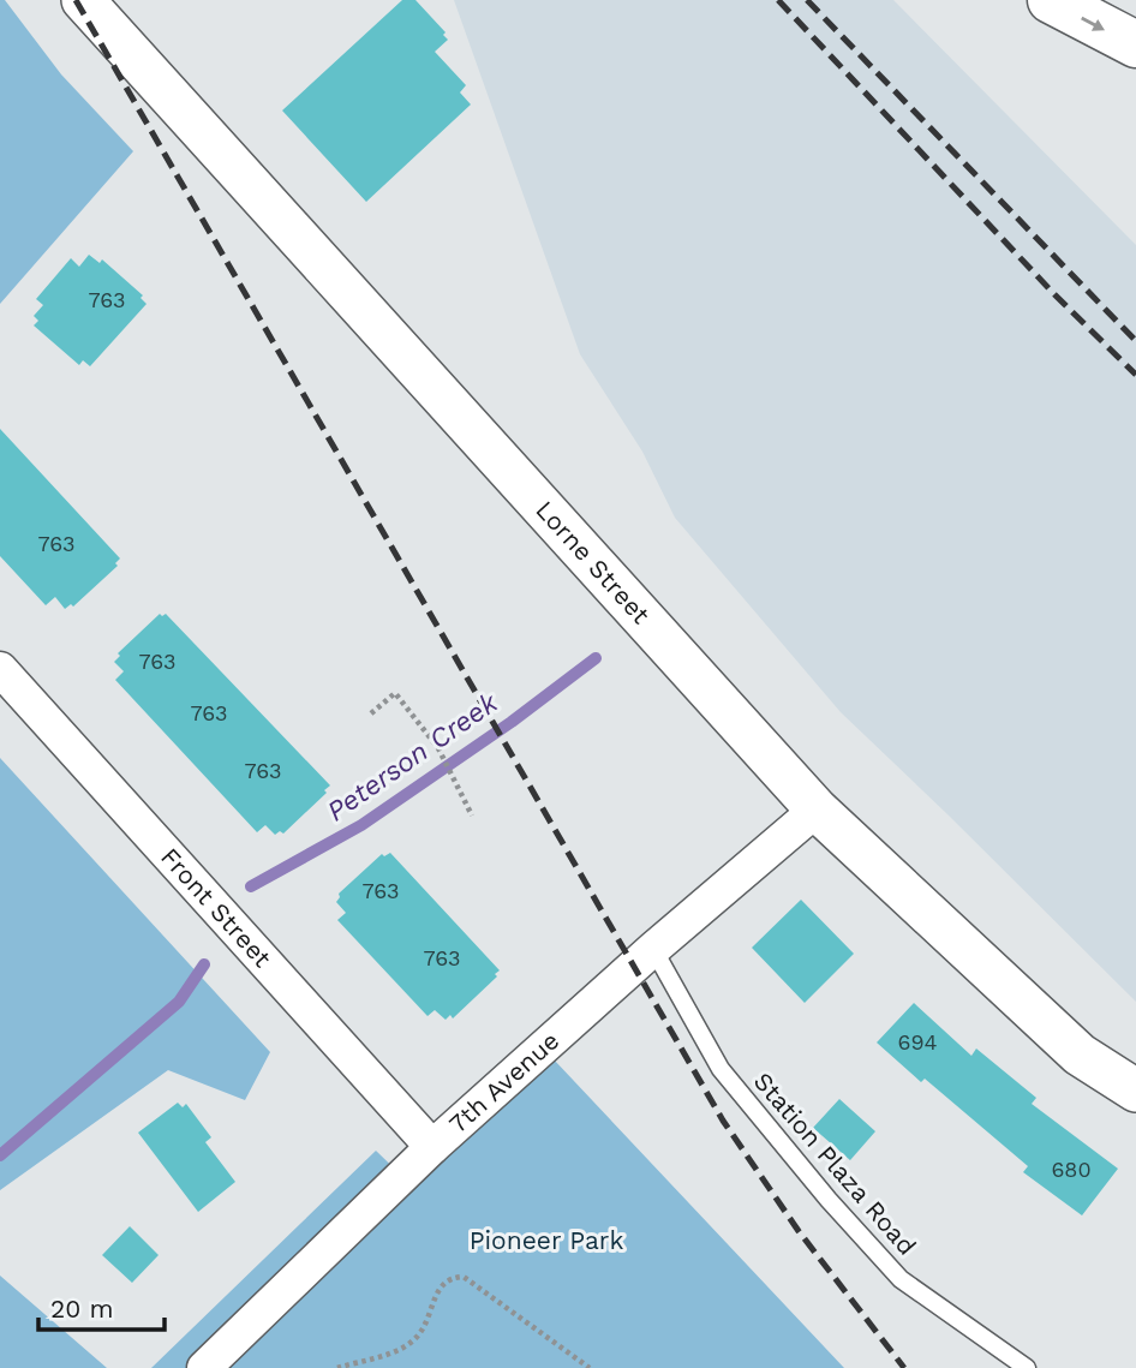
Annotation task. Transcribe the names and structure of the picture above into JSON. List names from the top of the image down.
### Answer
{
  "streets": {
    "street": ["Lorne Street", "Front Street", "7th Avenue"],
    "lane": ["Station Plaza Road"]
  },
  "crossings": [
    ["Lorne Street", "7th Avenue"],
    ["Front Street", "7th Avenue"],
    ["7th Avenue", "Station Plaza Road"]
  ],
  "water": ["Peterson Creek"],
  "parks": ["Pioneer Park"],
  "house_numbers": [
    "763",
    "763",
    "763",
    "763",
    "763",
    "763",
    "763",
    "694",
    "680"
  ],
  "scale_bar": "20 m"
}
